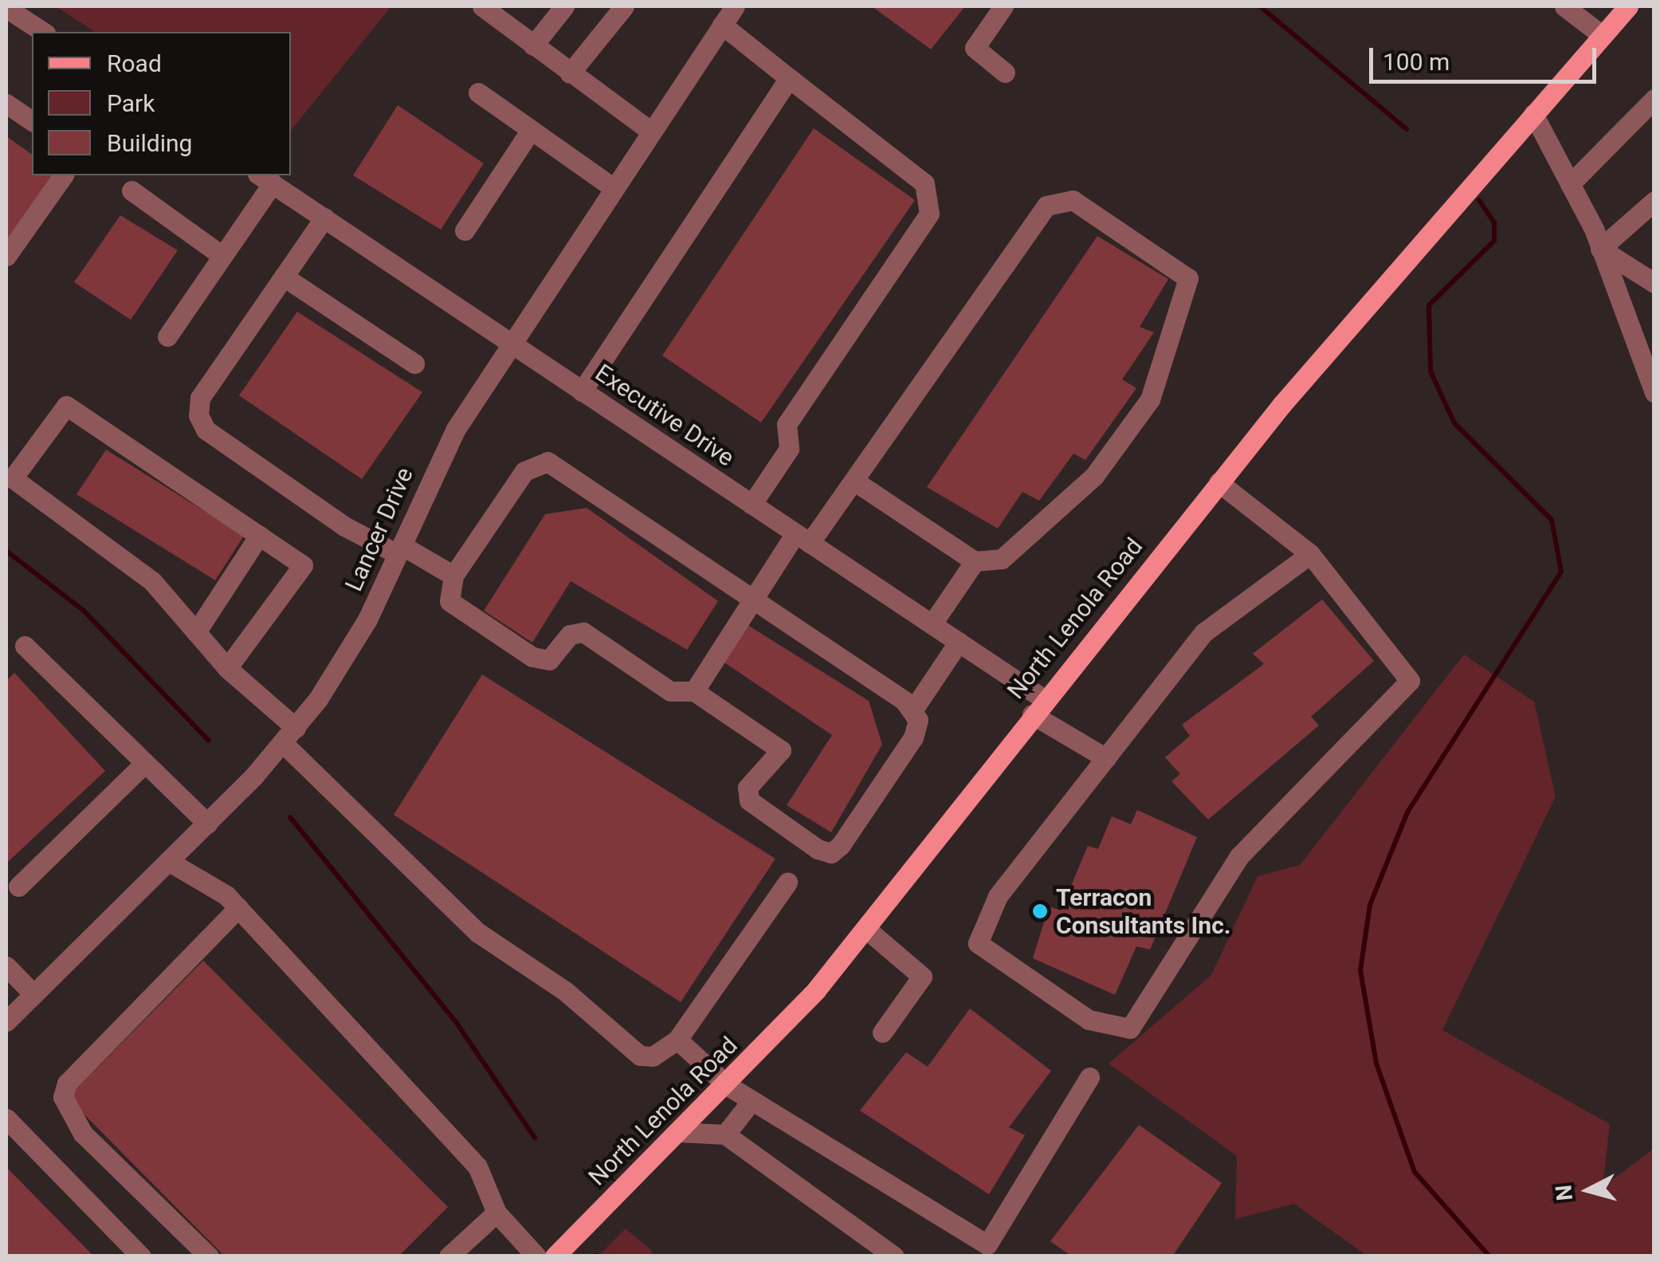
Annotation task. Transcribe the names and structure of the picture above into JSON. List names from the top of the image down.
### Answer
{
  "streets": {
    "main road": ["North Lenola Road"],
    "street": ["Executive Drive", "Lancer Drive"]
  },
  "crossings": [
    ["Executive Drive", "Lancer Drive"],
    ["Executive Drive", "North Lenola Road"]
  ],
  "places": ["Terracon Consultants Inc."],
  "legend": ["Road", "Park", "Building"],
  "scale_bar": "100 m",
  "north": "left"
}
